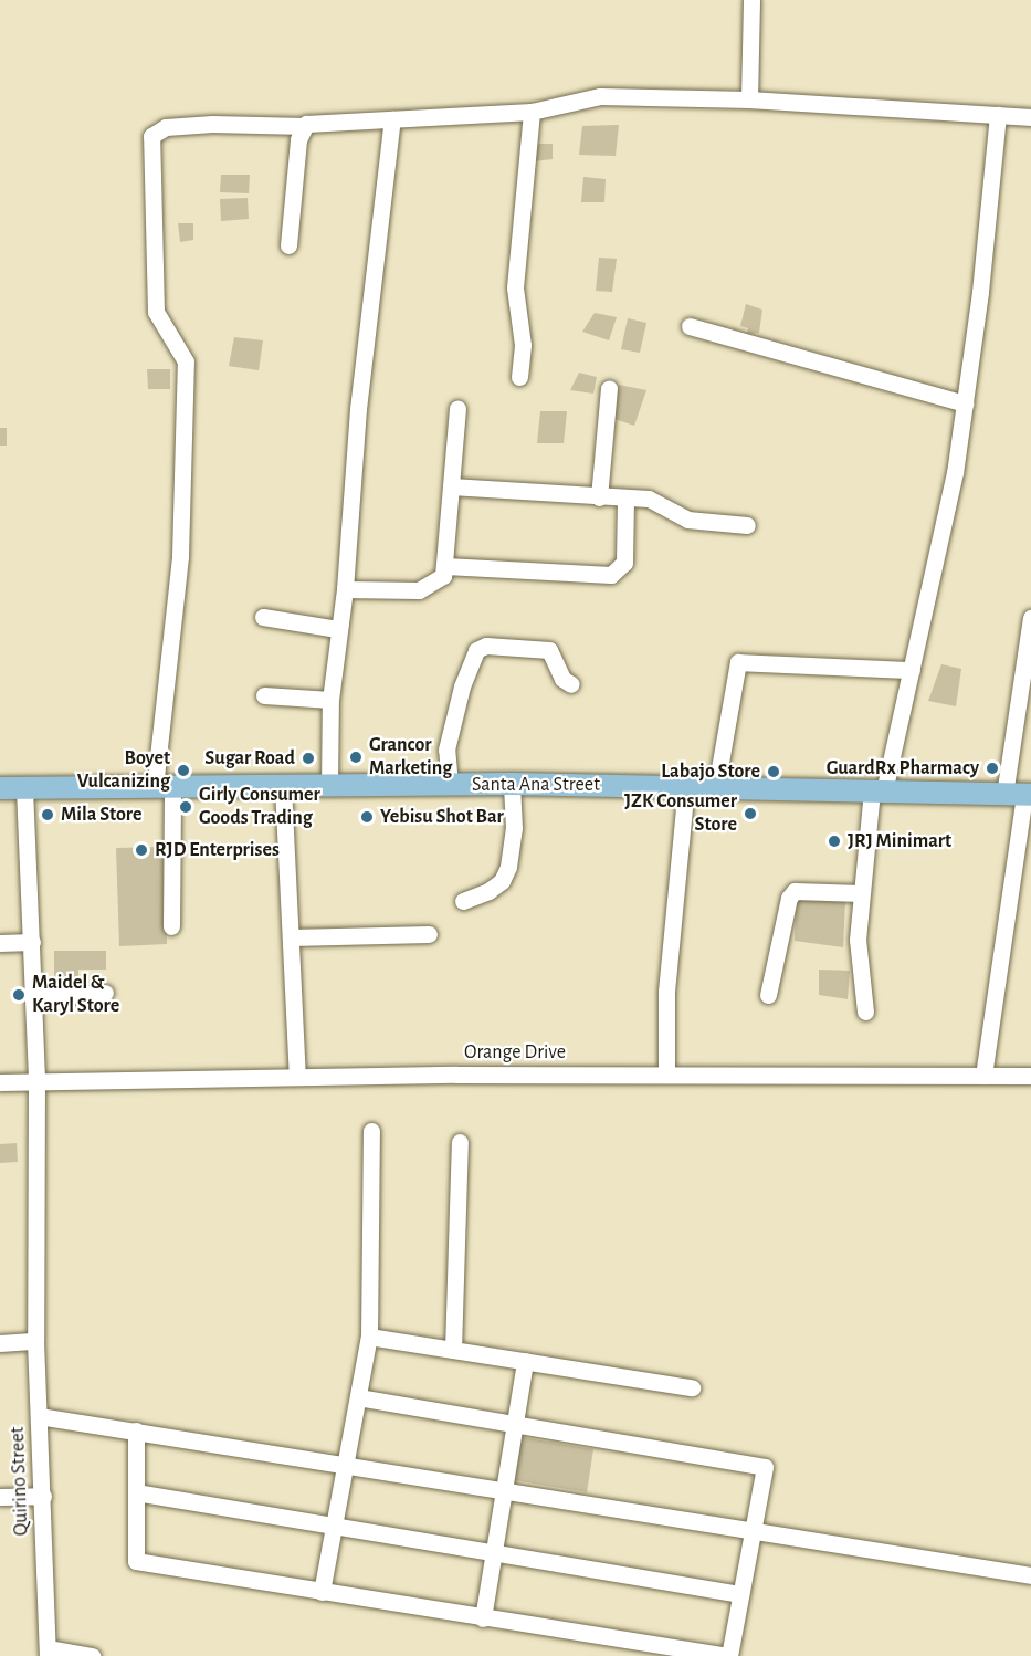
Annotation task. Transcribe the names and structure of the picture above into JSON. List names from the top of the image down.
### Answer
{
  "streets": {
    "main road": ["Santa Ana Street"],
    "street": ["Orange Drive", "Quirino Street"]
  },
  "crossings": [
    ["Santa Ana Street", "Quirino Street"],
    ["Orange Drive", "Quirino Street"]
  ],
  "places": [
    "Grancor Marketing",
    "Sugar Road",
    "GuardRx Pharmacy",
    "Boyet Vulcanizing",
    "Labajo Store",
    "Girly Consumer Goods Trading",
    "JZK Consumer Store",
    "Mila Store",
    "Yebisu Shot Bar",
    "JRJ Minimart",
    "RJD Enterprises",
    "Maidel & Karyl Store"
  ]
}
